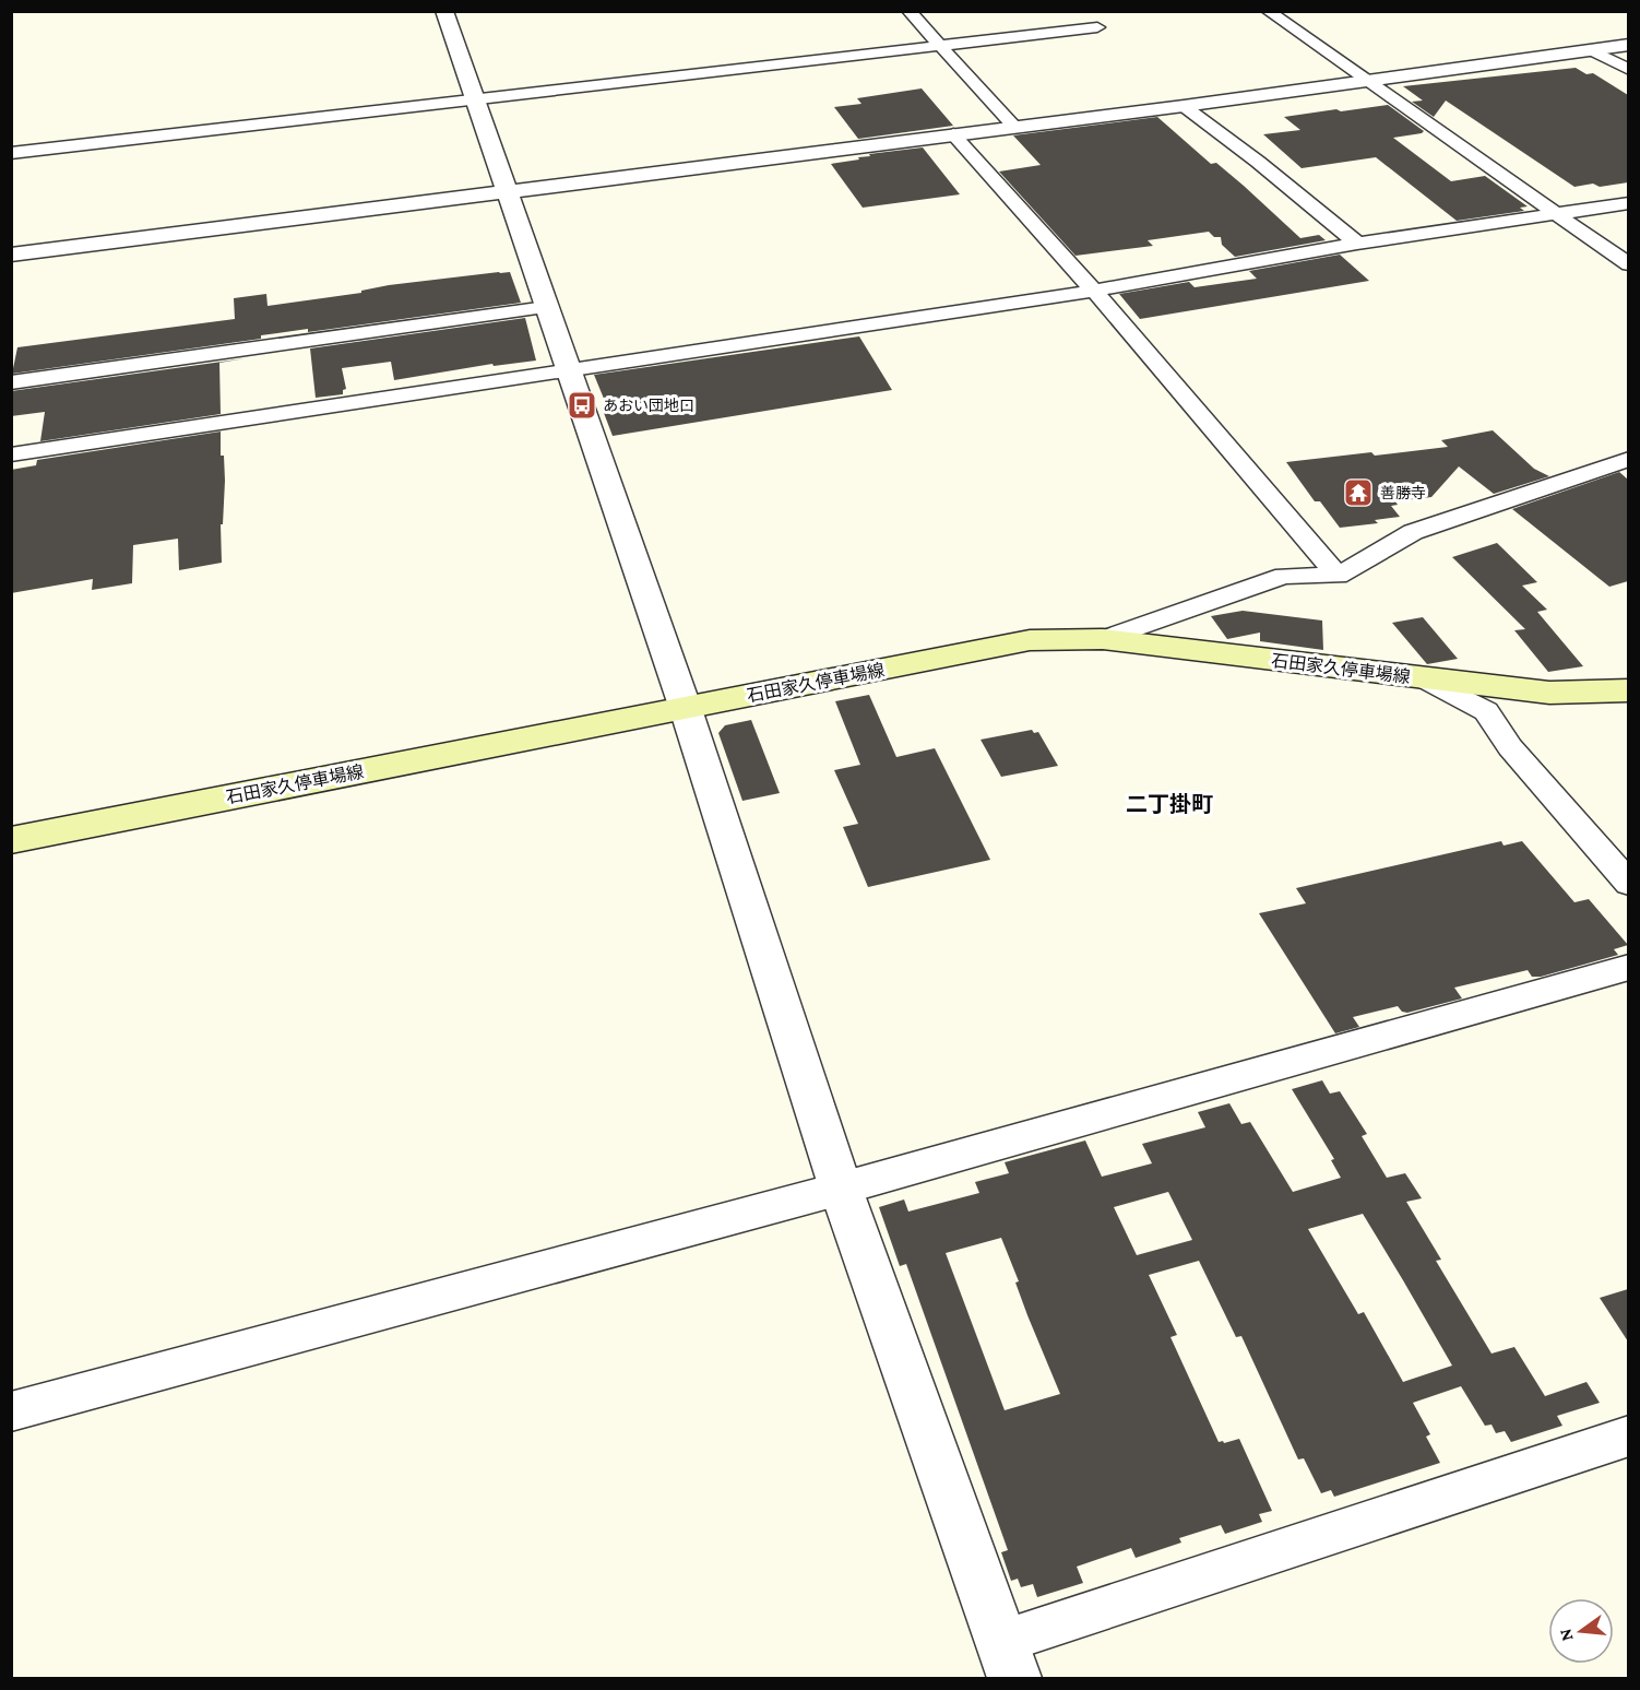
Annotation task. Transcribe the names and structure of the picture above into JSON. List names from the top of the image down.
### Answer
{
  "streets": {
    "main road": ["石田家久停車場線"]
  },
  "districts": ["二丁掛町"],
  "places": {
    "bus stop": ["あおい団地口"],
    "temple": ["善勝寺"]
  },
  "north": "left"
}
